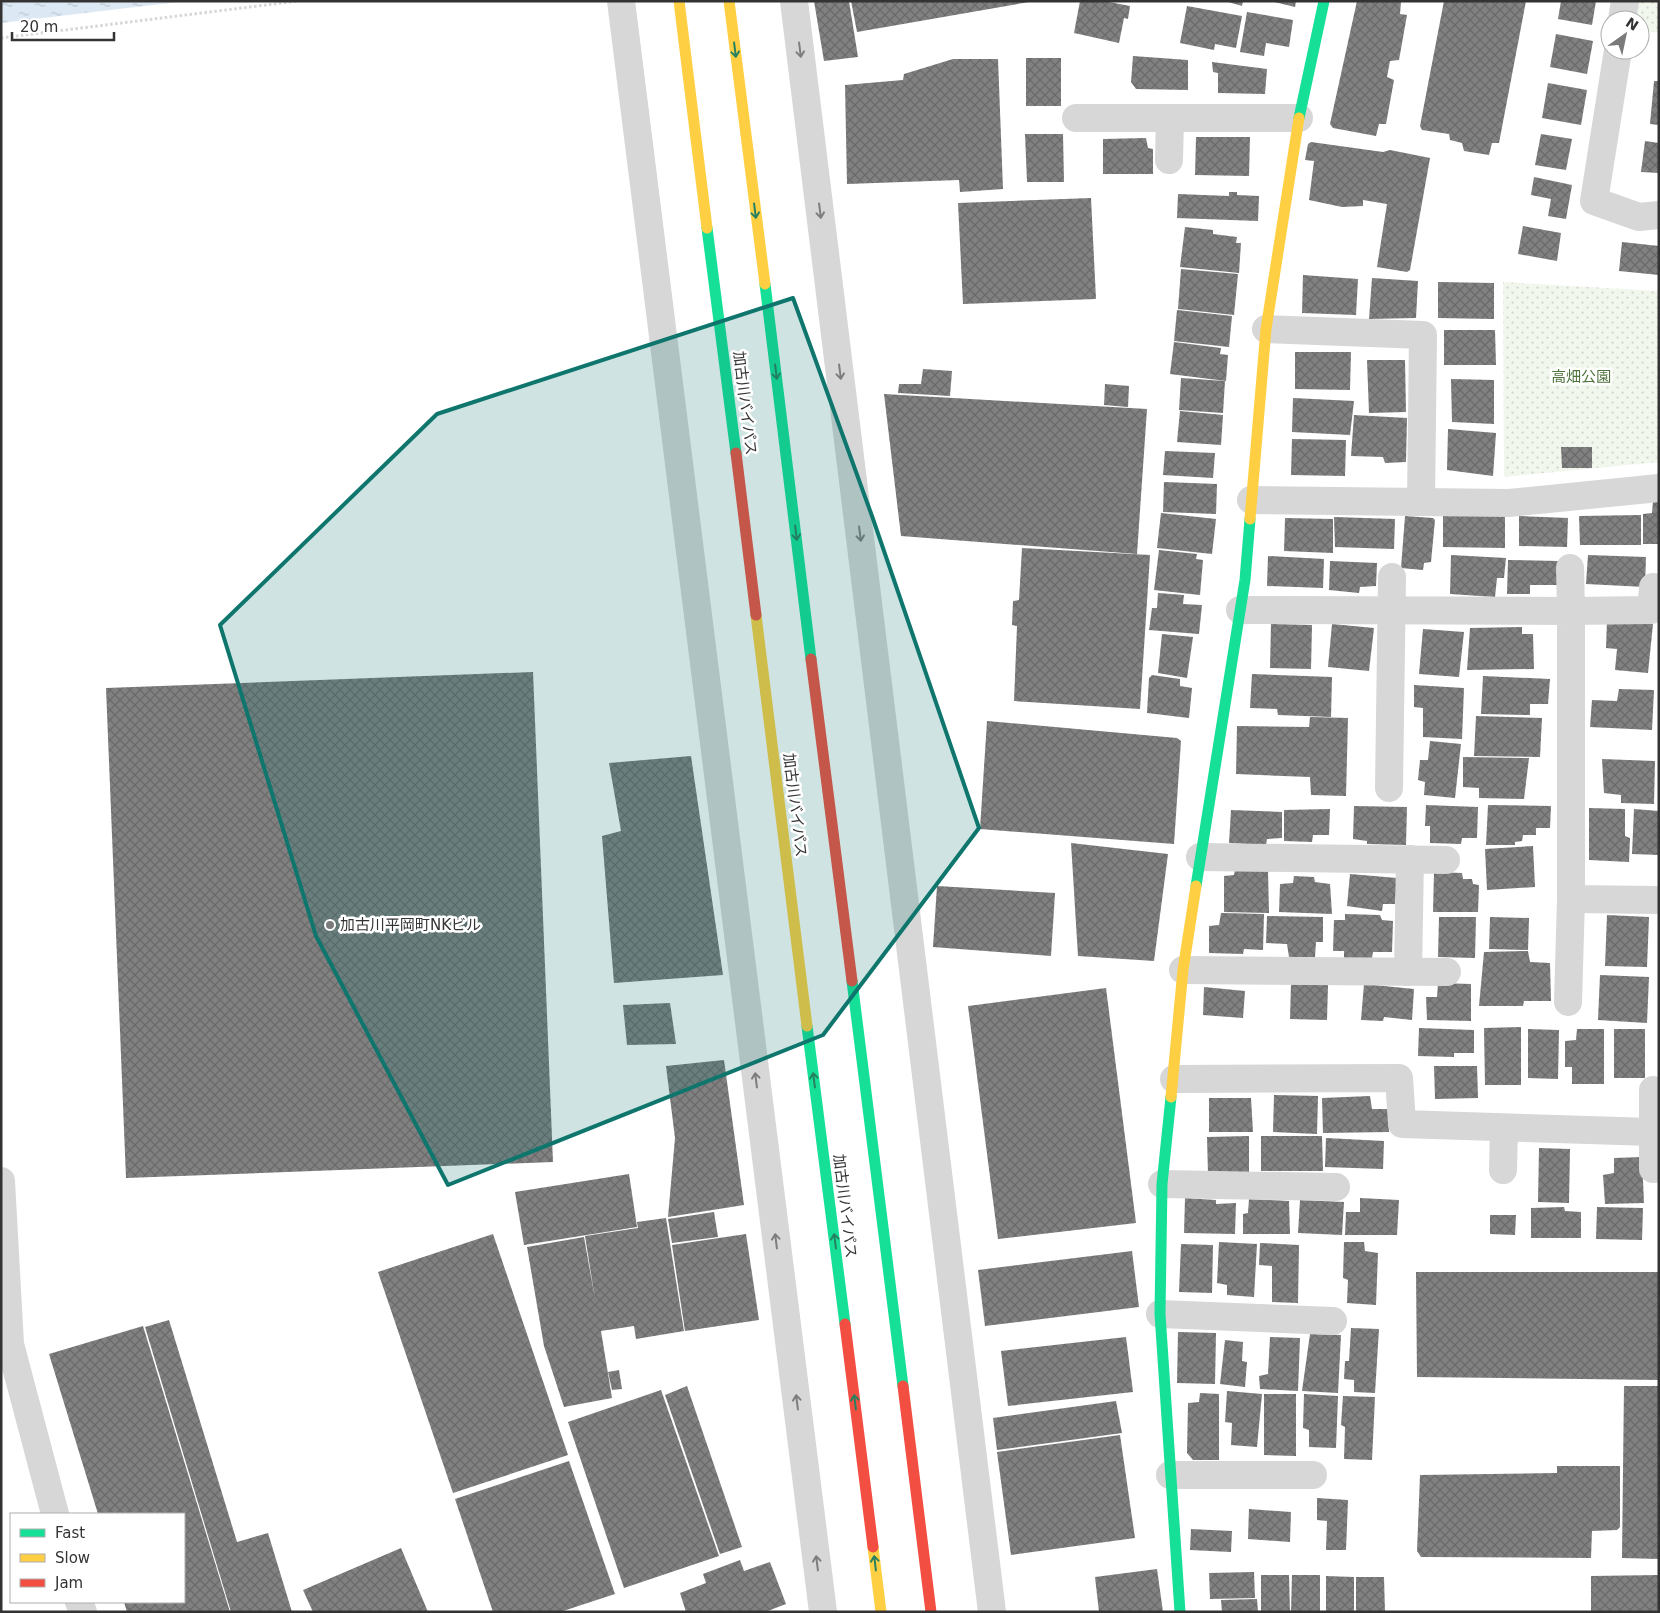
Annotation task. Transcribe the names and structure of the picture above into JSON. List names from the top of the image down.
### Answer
{
  "streets": {
    "main road": ["加古川バイパス"]
  },
  "parks": ["高畑公園"],
  "places": ["加古川平岡町NKビル"],
  "legend": ["Fast", "Slow", "Jam"],
  "scale_bar": "20 m",
  "north": "top right"
}
